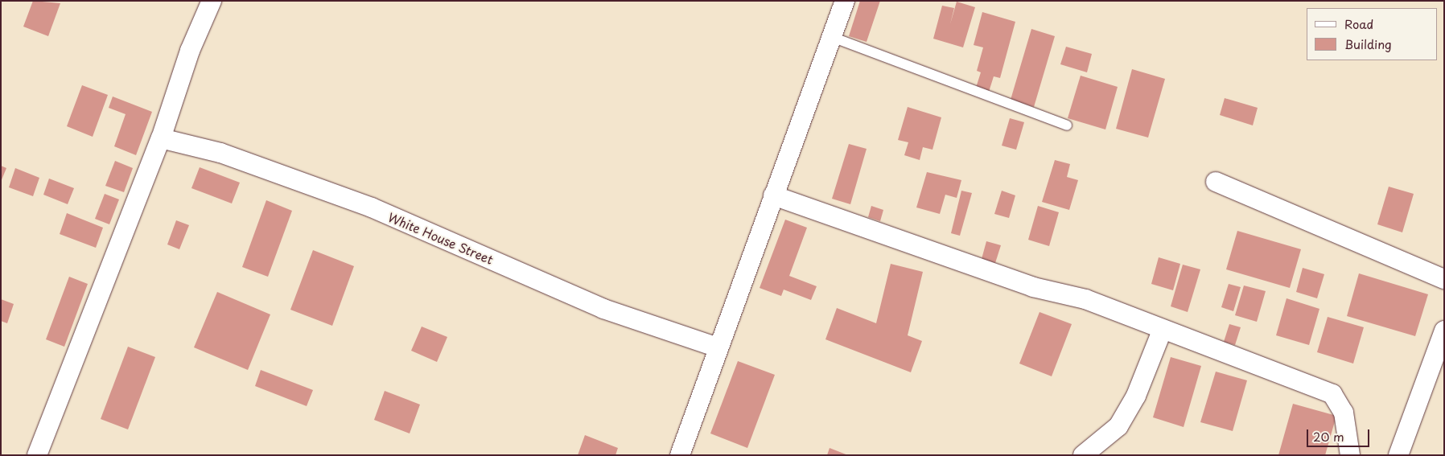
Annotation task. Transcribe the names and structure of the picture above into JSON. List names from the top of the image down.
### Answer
{
  "streets": {
    "street": ["White House Street"]
  },
  "legend": ["Road", "Building"],
  "scale_bar": "20 m"
}
